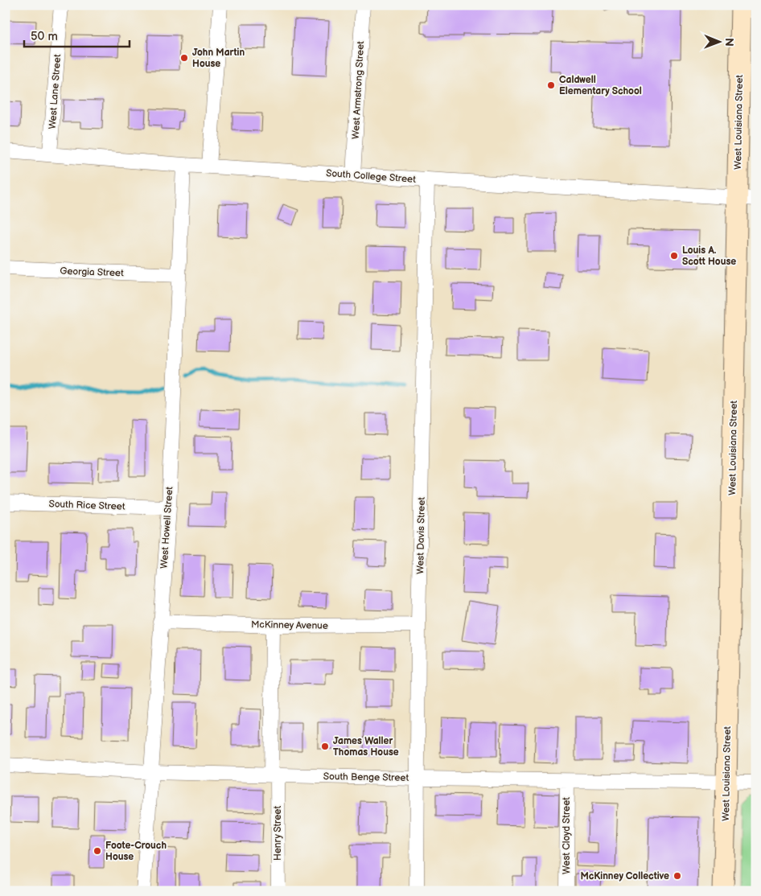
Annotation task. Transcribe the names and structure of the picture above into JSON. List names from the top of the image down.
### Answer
{
  "streets": {
    "main road": ["West Louisiana Street"],
    "street": [
      "West Armstrong Street",
      "West Lane Street",
      "South College Street",
      "Georgia Street",
      "South Rice Street",
      "West Howell Street",
      "West Davis Street",
      "McKinney Avenue",
      "South Benge Street",
      "Henry Street",
      "West Cloyd Street"
    ]
  },
  "crossings": [
    ["West Armstrong Street", "South College Street"],
    ["West Lane Street", "South College Street"],
    ["West Louisiana Street", "South College Street"],
    ["West Louisiana Street", "South Benge Street"],
    ["South College Street", "West Howell Street"],
    ["South College Street", "West Davis Street"],
    ["Georgia Street", "West Howell Street"],
    ["South Rice Street", "West Howell Street"],
    ["West Howell Street", "McKinney Avenue"],
    ["West Howell Street", "South Benge Street"],
    ["West Davis Street", "McKinney Avenue"],
    ["West Davis Street", "South Benge Street"],
    ["McKinney Avenue", "Henry Street"],
    ["South Benge Street", "Henry Street"],
    ["South Benge Street", "West Cloyd Street"]
  ],
  "places": [
    "John Martin House",
    "Caldwell Elementary School",
    "Louis A. Scott House",
    "James Waller Thomas House",
    "Foote-Crouch House",
    "McKinney Collective"
  ],
  "scale_bar": "50 m",
  "north": "right"
}
